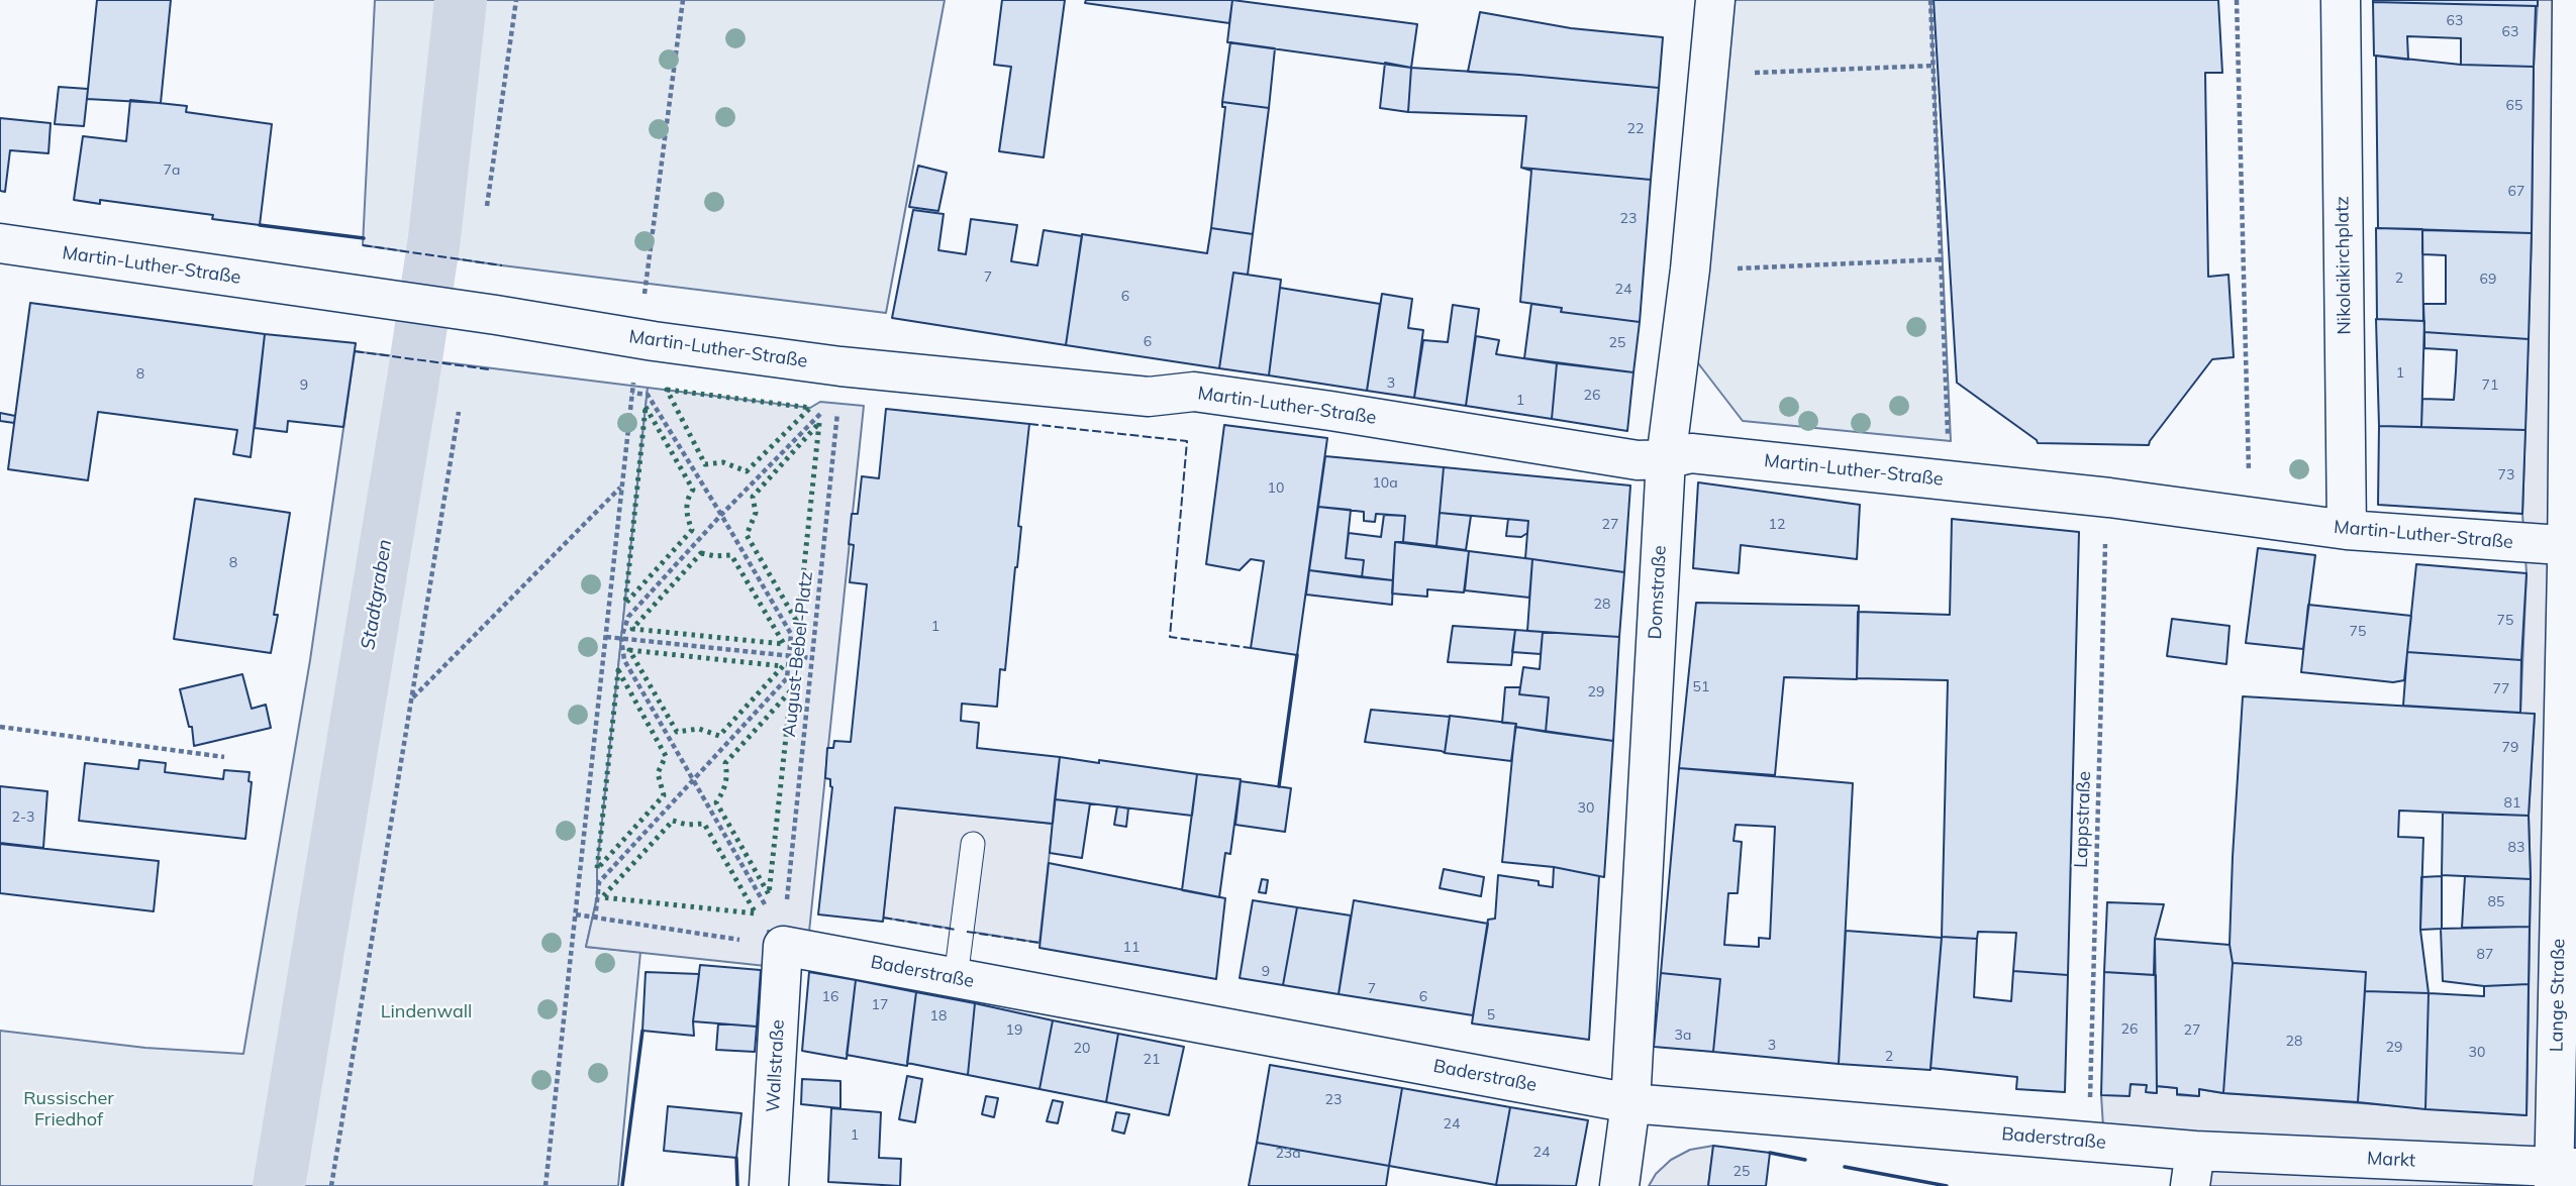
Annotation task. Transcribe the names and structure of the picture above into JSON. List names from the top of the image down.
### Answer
{
  "streets": {
    "street": [
      "Martin-Luther-Straße",
      "Nikolaikirchplatz",
      "Domstraße",
      "Baderstraße",
      "Lange Straße",
      "Wallstraße",
      "Markt"
    ],
    "path": ["August-Bebel-Platz", "Lappstraße"]
  },
  "crossings": [
    ["Martin-Luther-Straße", "Nikolaikirchplatz"],
    ["Martin-Luther-Straße", "Domstraße"],
    ["Martin-Luther-Straße", "August-Bebel-Platz"],
    ["Martin-Luther-Straße", "Lappstraße"],
    ["Martin-Luther-Straße", "Lange Straße"],
    ["Domstraße", "Baderstraße"],
    ["August-Bebel-Platz", "Baderstraße"],
    ["August-Bebel-Platz", "Wallstraße"],
    ["Lappstraße", "Baderstraße"],
    ["Baderstraße", "Wallstraße"],
    ["Baderstraße", "Markt"],
    ["Lange Straße", "Markt"]
  ],
  "water": ["Stadtgraben"],
  "parks": ["Lindenwall", "Russischer Friedhof"],
  "house_numbers": [
    "63",
    "63",
    "65",
    "22",
    "7a",
    "67",
    "23",
    "7",
    "2",
    "69",
    "24",
    "6",
    "6",
    "25",
    "1",
    "8",
    "3",
    "9",
    "71",
    "26",
    "1",
    "73",
    "10a",
    "10",
    "27",
    "12",
    "8",
    "28",
    "75",
    "1",
    "75",
    "51",
    "77",
    "29",
    "79",
    "81",
    "30",
    "2-3",
    "83",
    "85",
    "11",
    "87",
    "9",
    "7",
    "16",
    "6",
    "17",
    "5",
    "18",
    "26",
    "19",
    "27",
    "3a",
    "28",
    "3",
    "29",
    "20",
    "30",
    "2",
    "21",
    "23",
    "24",
    "1",
    "24",
    "23a",
    "25"
  ]
}
